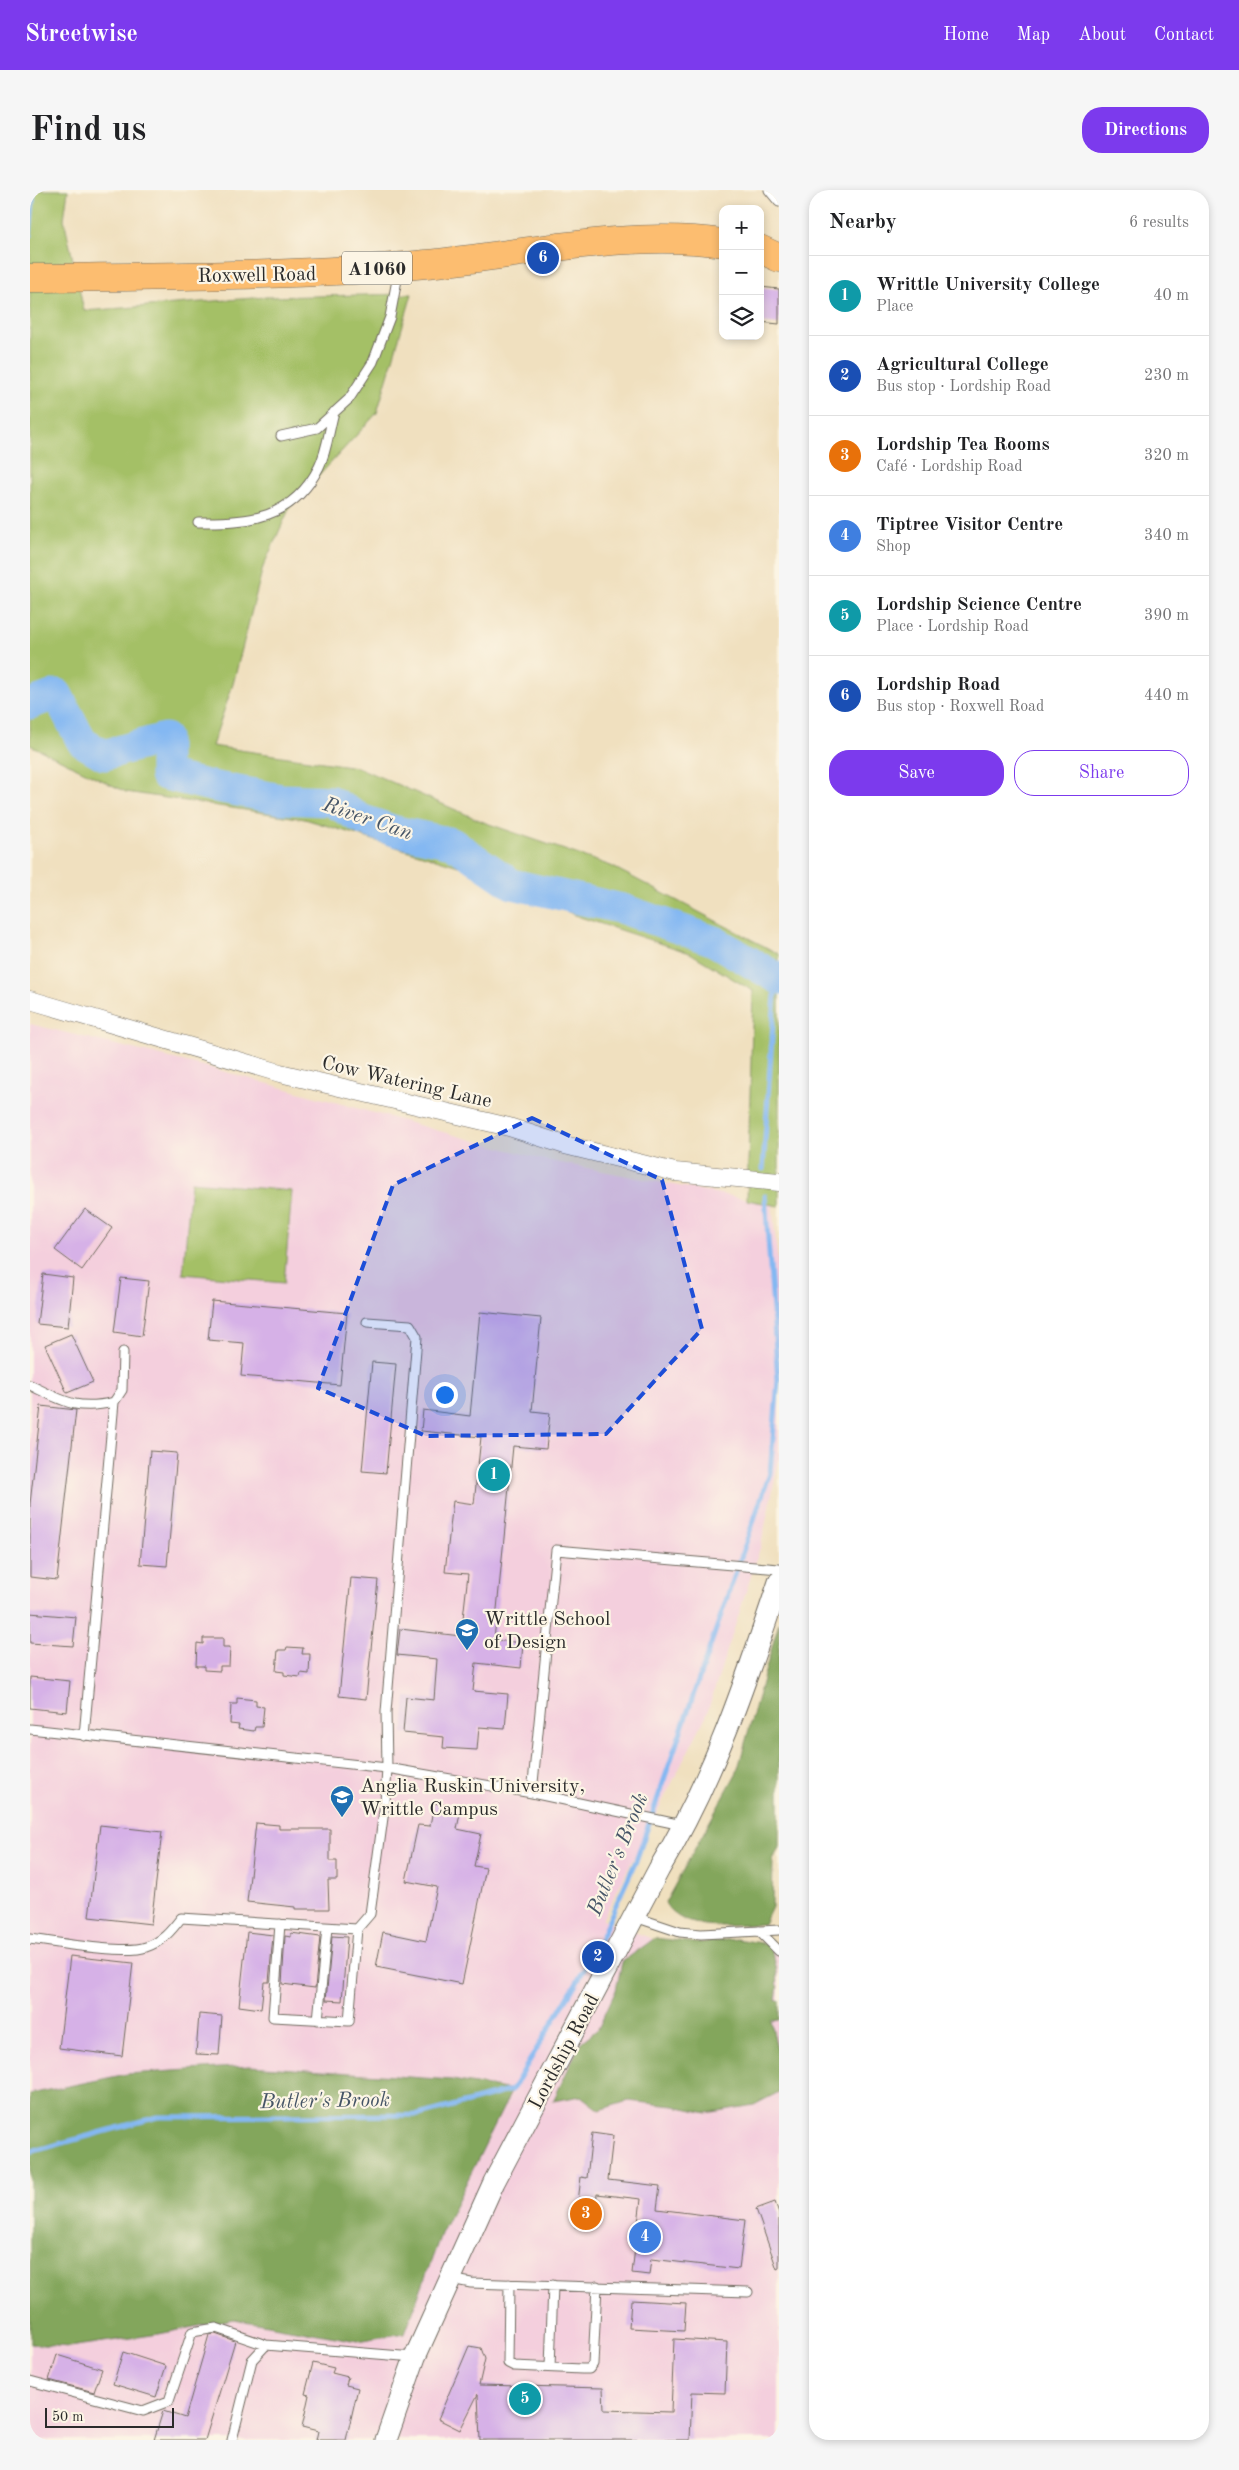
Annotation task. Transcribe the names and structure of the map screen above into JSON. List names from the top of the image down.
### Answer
{
  "streets": {
    "main road": ["A1060", "Roxwell Road"],
    "street": ["Cow Watering Lane", "Lordship Road"]
  },
  "water": ["River Can", "Butler's Brook"],
  "places": {
    "school or university": ["Writtle School of Design", "Anglia Ruskin University, Writtle Campus"]
  },
  "scale_bar": "50 m",
  "page": {
    "header": "Streetwise",
    "nav": [
      "Home",
      "Map",
      "About",
      "Contact"
    ],
    "buttons": [
      "Directions",
      ["Save", "Share"]
    ],
    "title": "Find us",
    "heading": ["Nearby", "6 results"],
    "map_buttons": ["+", "−"],
    "pins": [
      "6",
      "1",
      "2",
      "3",
      "4",
      "5"
    ],
    "list": [
      {
        "mark": "1",
        "name": "Writtle University College",
        "note": "Place",
        "value": "40 m"
      },
      {
        "mark": "2",
        "name": "Agricultural College",
        "note": "Bus stop · Lordship Road",
        "value": "230 m"
      },
      {
        "mark": "3",
        "name": "Lordship Tea Rooms",
        "note": "Café · Lordship Road",
        "value": "320 m"
      },
      {
        "mark": "4",
        "name": "Tiptree Visitor Centre",
        "note": "Shop",
        "value": "340 m"
      },
      {
        "mark": "5",
        "name": "Lordship Science Centre",
        "note": "Place · Lordship Road",
        "value": "390 m"
      },
      {
        "mark": "6",
        "name": "Lordship Road",
        "note": "Bus stop · Roxwell Road",
        "value": "440 m"
      }
    ],
    "scale": "50 m"
  }
}
